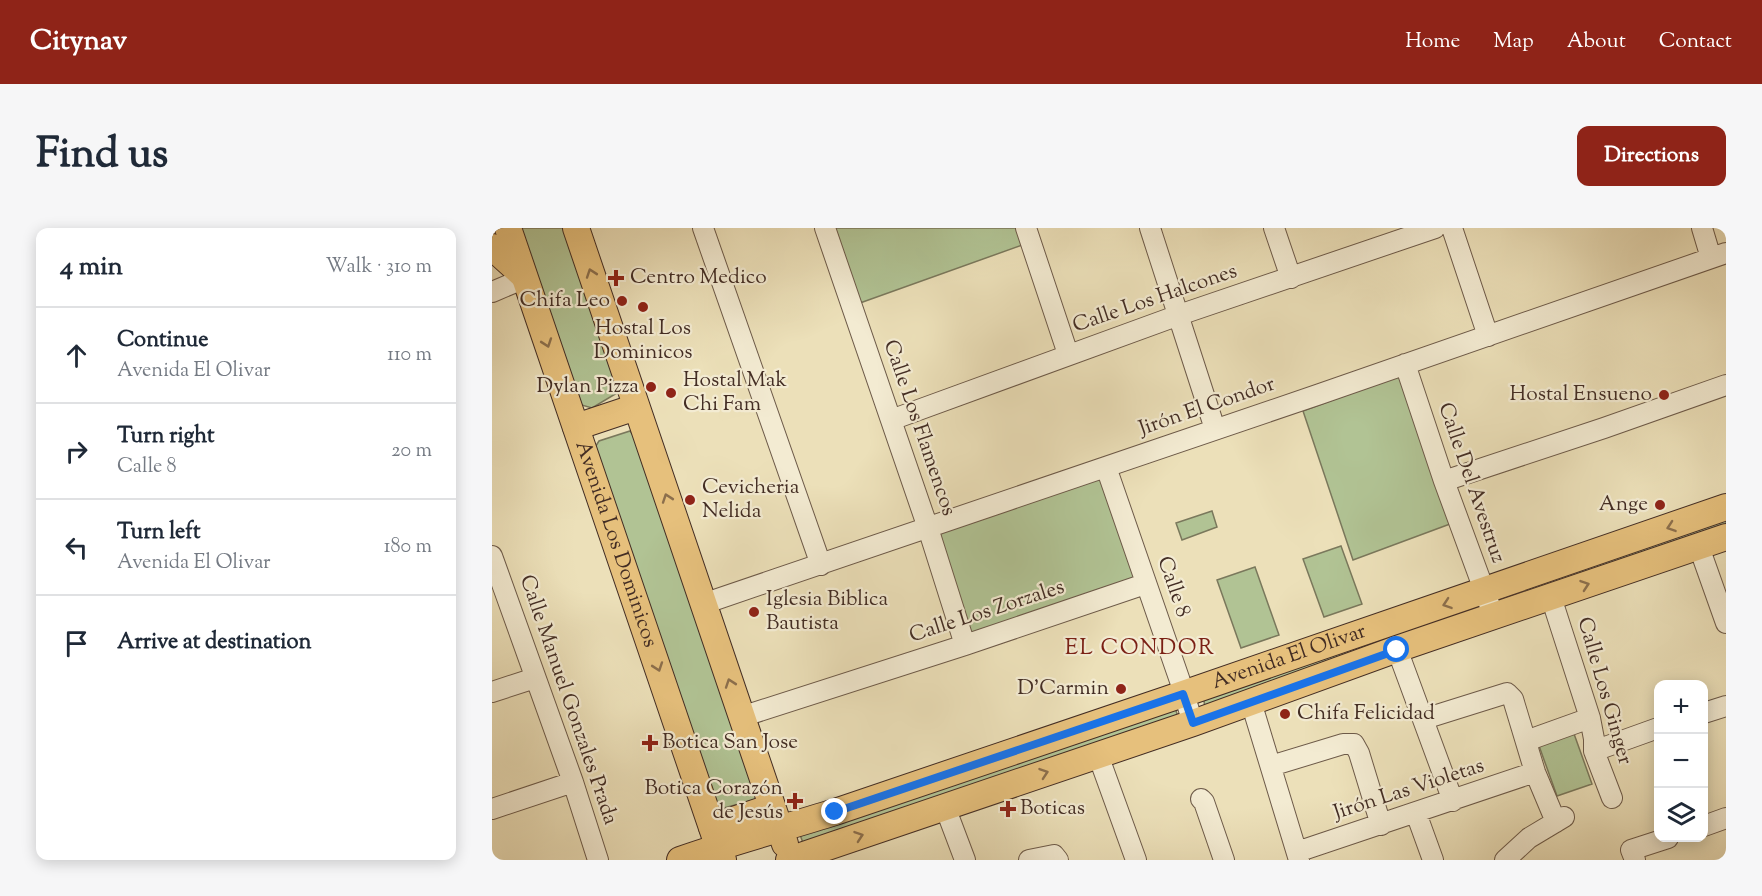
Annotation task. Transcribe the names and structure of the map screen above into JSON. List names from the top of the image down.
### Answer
{
  "streets": {
    "main road": ["Avenida Los Dominicos", "Avenida El Olivar"],
    "street": [
      "Calle Los Halcones",
      "Jirón El Condor",
      "Calle Los Flamencos",
      "Calle Del Avestruz",
      "Calle 8",
      "Calle Los Zorzales",
      "Calle Los Ginger",
      "Calle Manuel Gonzales Prada",
      "Jirón Las Violetas"
    ]
  },
  "crossings": [
    ["Calle Los Halcones", "Calle Los Flamencos"],
    ["Jirón El Condor", "Calle Los Flamencos"],
    ["Jirón El Condor", "Calle Del Avestruz"],
    ["Jirón El Condor", "Calle 8"],
    ["Calle Los Flamencos", "Calle Los Zorzales"],
    ["Calle Del Avestruz", "Avenida El Olivar"],
    ["Avenida Los Dominicos", "Avenida El Olivar"],
    ["Calle 8", "Calle Los Zorzales"],
    ["Calle 8", "Avenida El Olivar"],
    ["Avenida El Olivar", "Calle Los Ginger"]
  ],
  "districts": ["EL CONDOR"],
  "places": {
    "health": [
      "Centro Medico",
      "Botica San Jose",
      "Botica Corazón de Jesús",
      "Boticas"
    ],
    "other": [
      "Chifa Leo",
      "Hostal Los Dominicos",
      "Dylan Pizza",
      "Hostal Mak Chi Fam",
      "Hostal Ensueno",
      "Cevicheria Nelida",
      "Ange",
      "Iglesia Biblica Bautista",
      "D'Carmin",
      "Chifa Felicidad"
    ]
  },
  "page": {
    "header": "Citynav",
    "nav": [
      "Home",
      "Map",
      "About",
      "Contact"
    ],
    "title": "Find us",
    "buttons": "Directions",
    "heading": ["4 min", "Walk · 310 m"],
    "list": [
      ["Continue", "Avenida El Olivar", "110 m"],
      ["Turn right", "Calle 8", "20 m"],
      ["Turn left", "Avenida El Olivar", "180 m"],
      "Arrive at destination"
    ],
    "map_buttons": ["+", "−"]
  }
}
